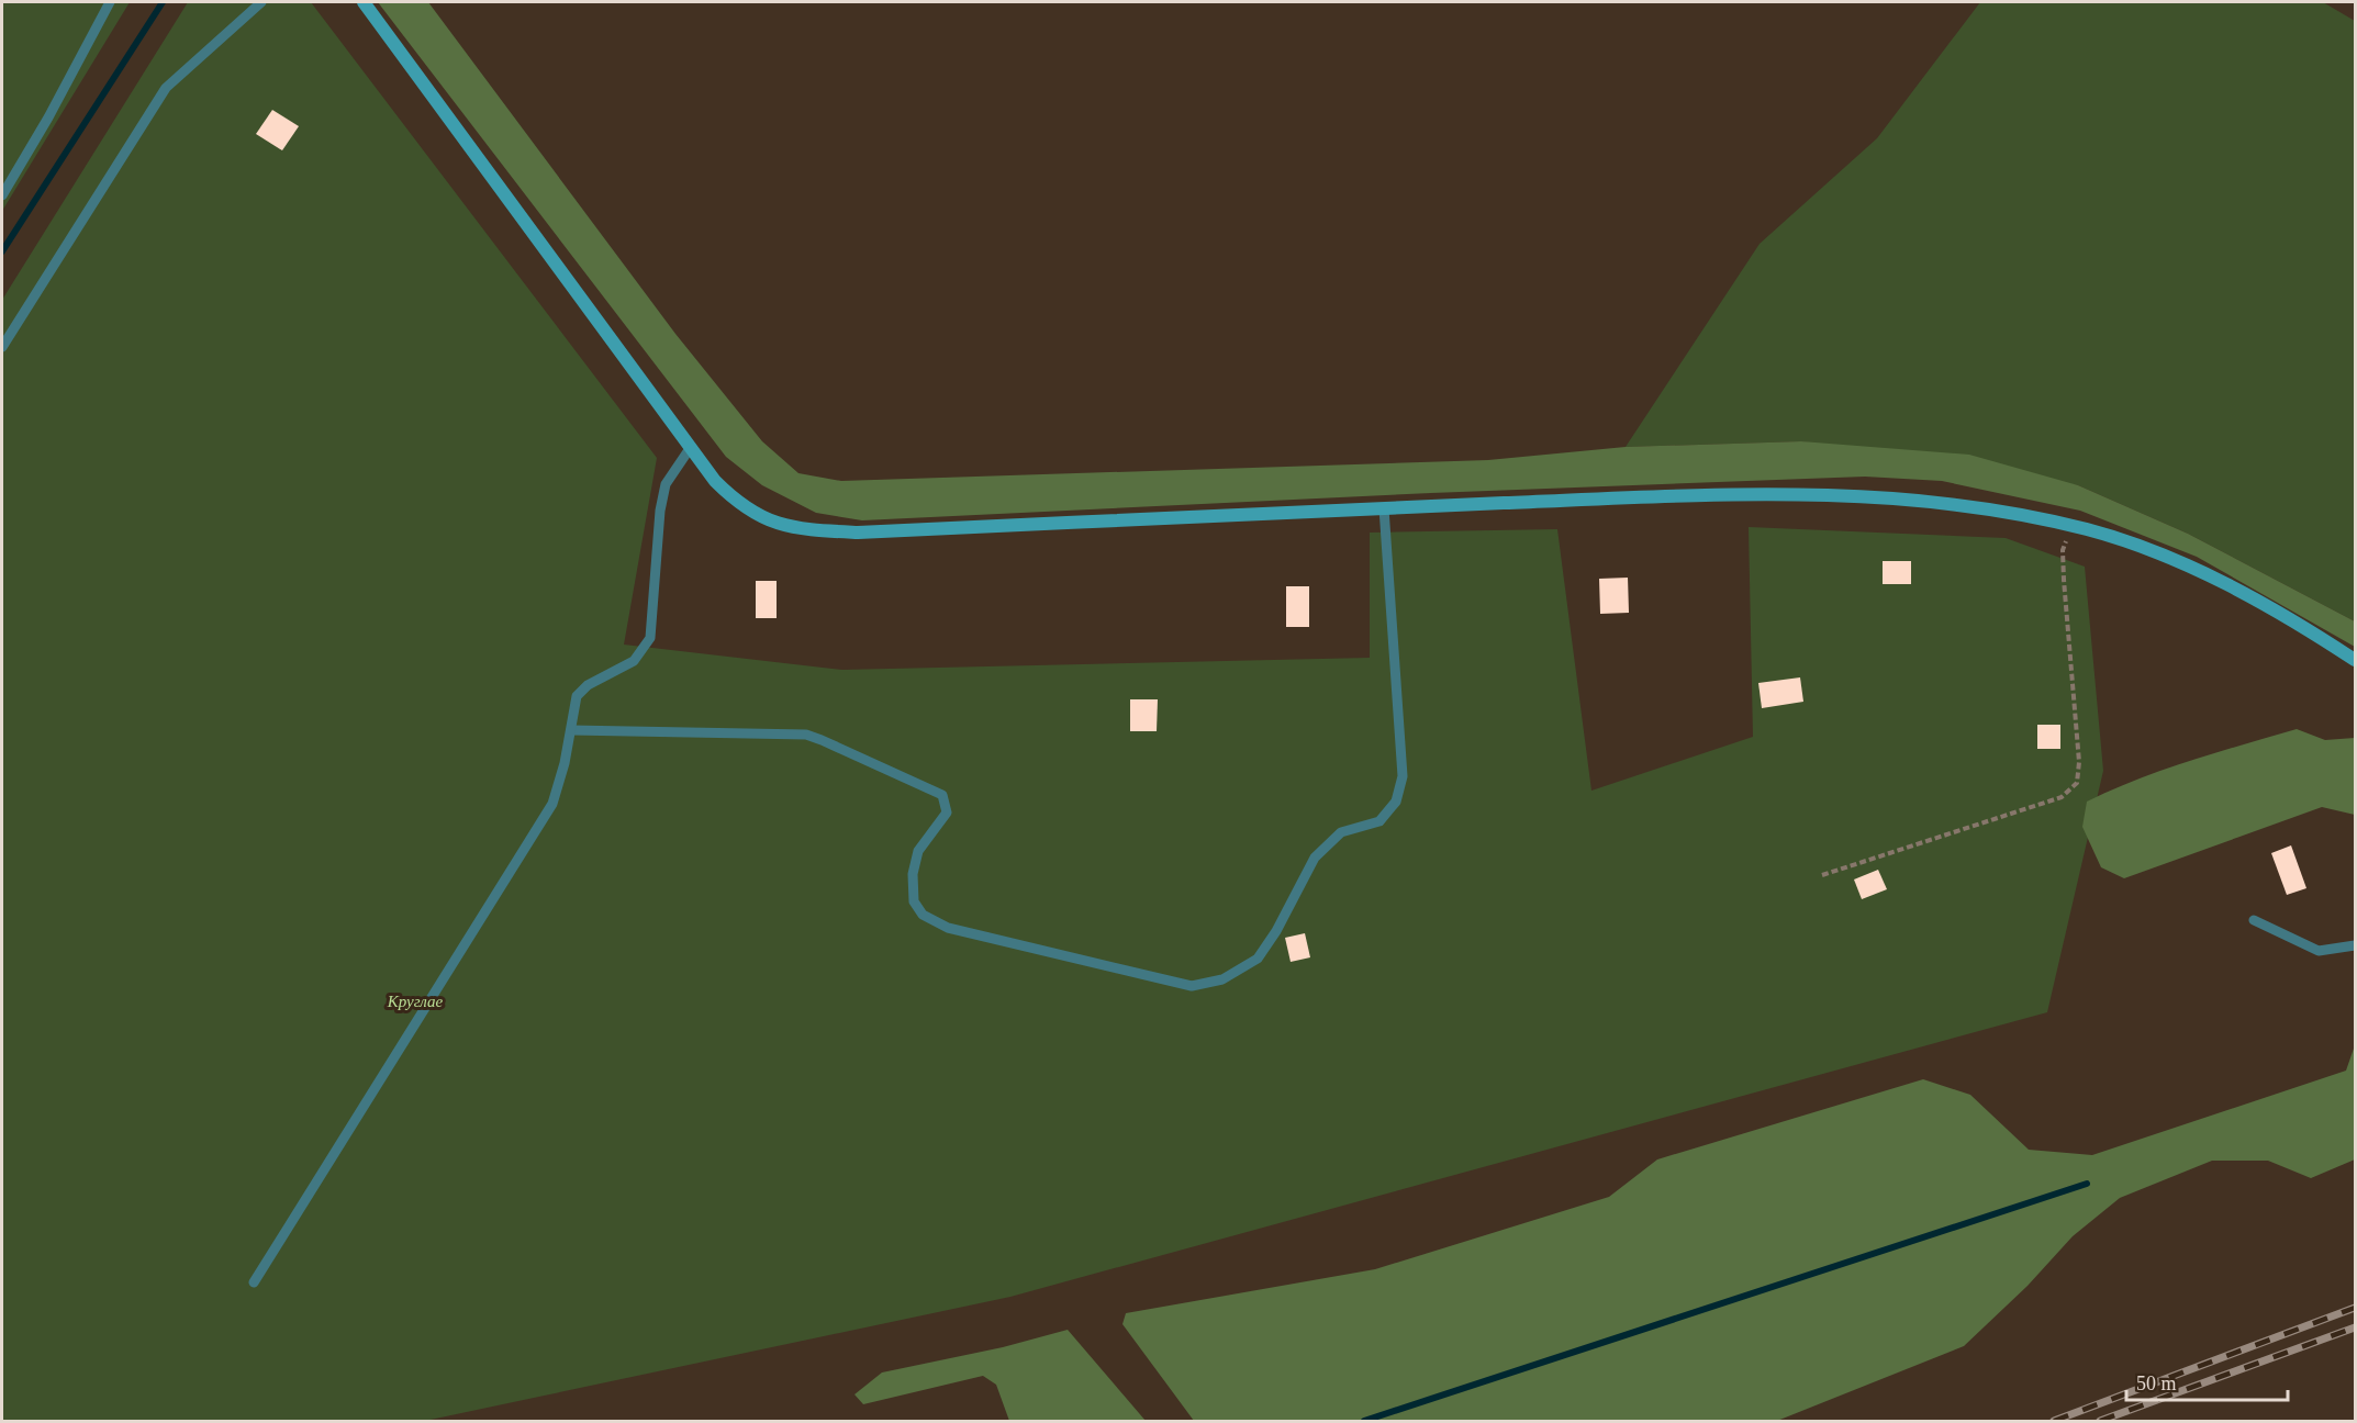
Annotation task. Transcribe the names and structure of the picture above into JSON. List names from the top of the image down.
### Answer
{
  "parks": ["Круглае"],
  "scale_bar": "50 m"
}
